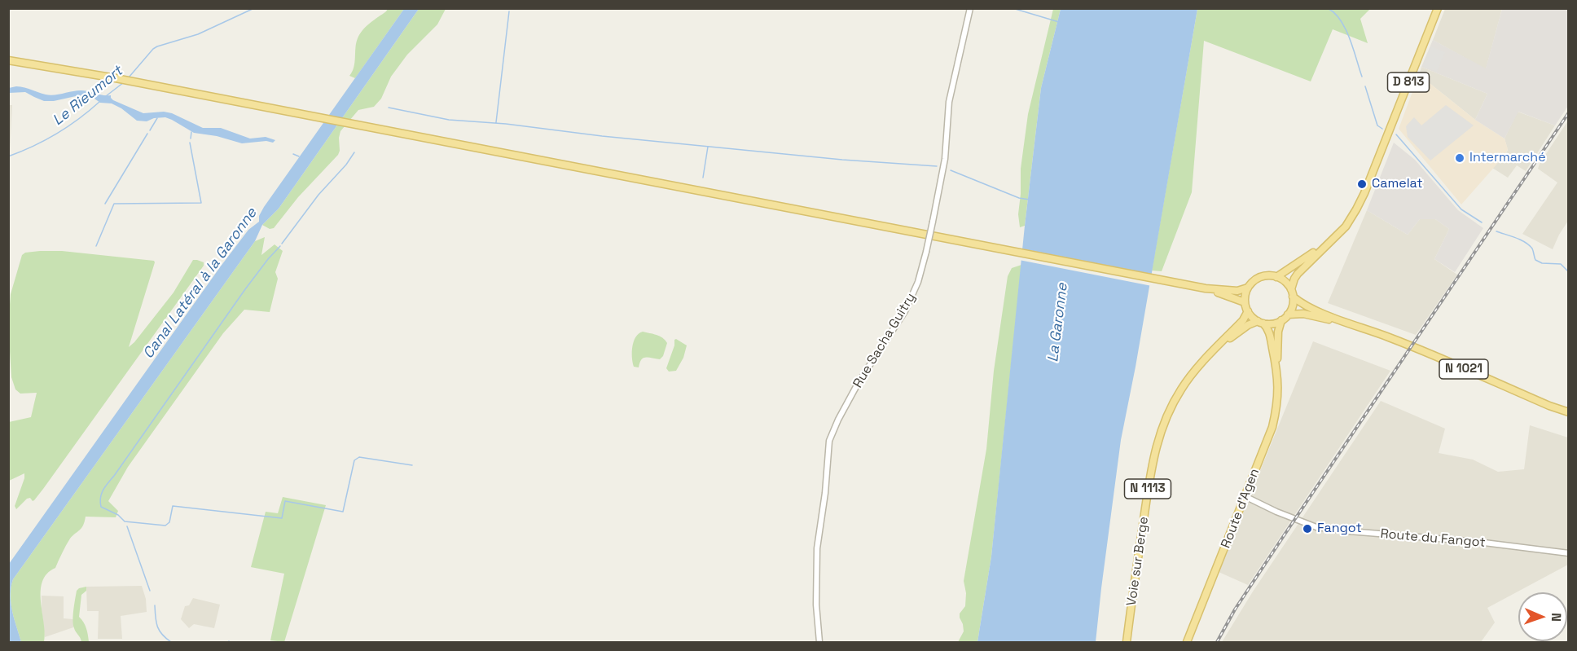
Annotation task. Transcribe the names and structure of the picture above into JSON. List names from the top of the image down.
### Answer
{
  "streets": {
    "main road": [
      "D 813",
      "N 1021",
      "N 1113",
      "Route d'Agen",
      "Voie sur Berge"
    ],
    "street": ["Rue Sacha Guitry", "Route du Fangot"]
  },
  "crossings": [
    ["D 813", "N 1021"],
    ["D 813", "N 1113"],
    ["D 813", "Route d'Agen"],
    ["N 1021", "N 1113"],
    ["N 1021", "Route d'Agen"],
    ["N 1113", "Route d'Agen"],
    ["N 1113", "Voie sur Berge"],
    ["Route d'Agen", "Route du Fangot"]
  ],
  "water": ["Le Rieumort", "Canal Latéral à la Garonne", "La Garonne"],
  "places": ["Intermarché", "Camelat", "Fangot"],
  "north": "right"
}
